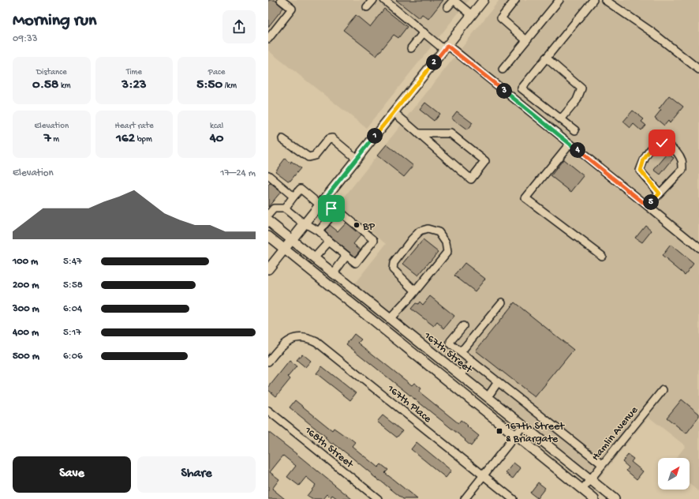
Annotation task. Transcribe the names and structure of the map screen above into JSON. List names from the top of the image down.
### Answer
{
  "streets": {
    "main road": ["167th Street"],
    "street": ["167th Place", "Hamlin Avenue", "168th Street"]
  },
  "crossings": [
    ["167th Street", "Hamlin Avenue"]
  ],
  "places": {
    "other": ["BP"],
    "transit": ["167th Street & Briargate"]
  },
  "north": "top right",
  "page": {
    "heading": ["Morning run", "09:33"],
    "stats": [
      ["Distance", "0.58 km"],
      ["Time", "3:23"],
      ["Pace", "5:50 /km"],
      ["Elevation", "7 m"],
      ["Heart rate", "162 bpm"],
      ["kcal", "40"]
    ],
    "pins": [
      "2",
      "3",
      "1",
      "4",
      "5"
    ],
    "chart": ["Elevation", "17–24 m"],
    "list": [
      {
        "name": "100 m",
        "note": "5:47"
      },
      {
        "name": "200 m",
        "note": "5:58"
      },
      {
        "name": "300 m",
        "note": "6:04"
      },
      {
        "name": "400 m",
        "note": "5:17"
      },
      {
        "name": "500 m",
        "note": "6:06"
      }
    ],
    "buttons": ["Save", "Share"]
  }
}
